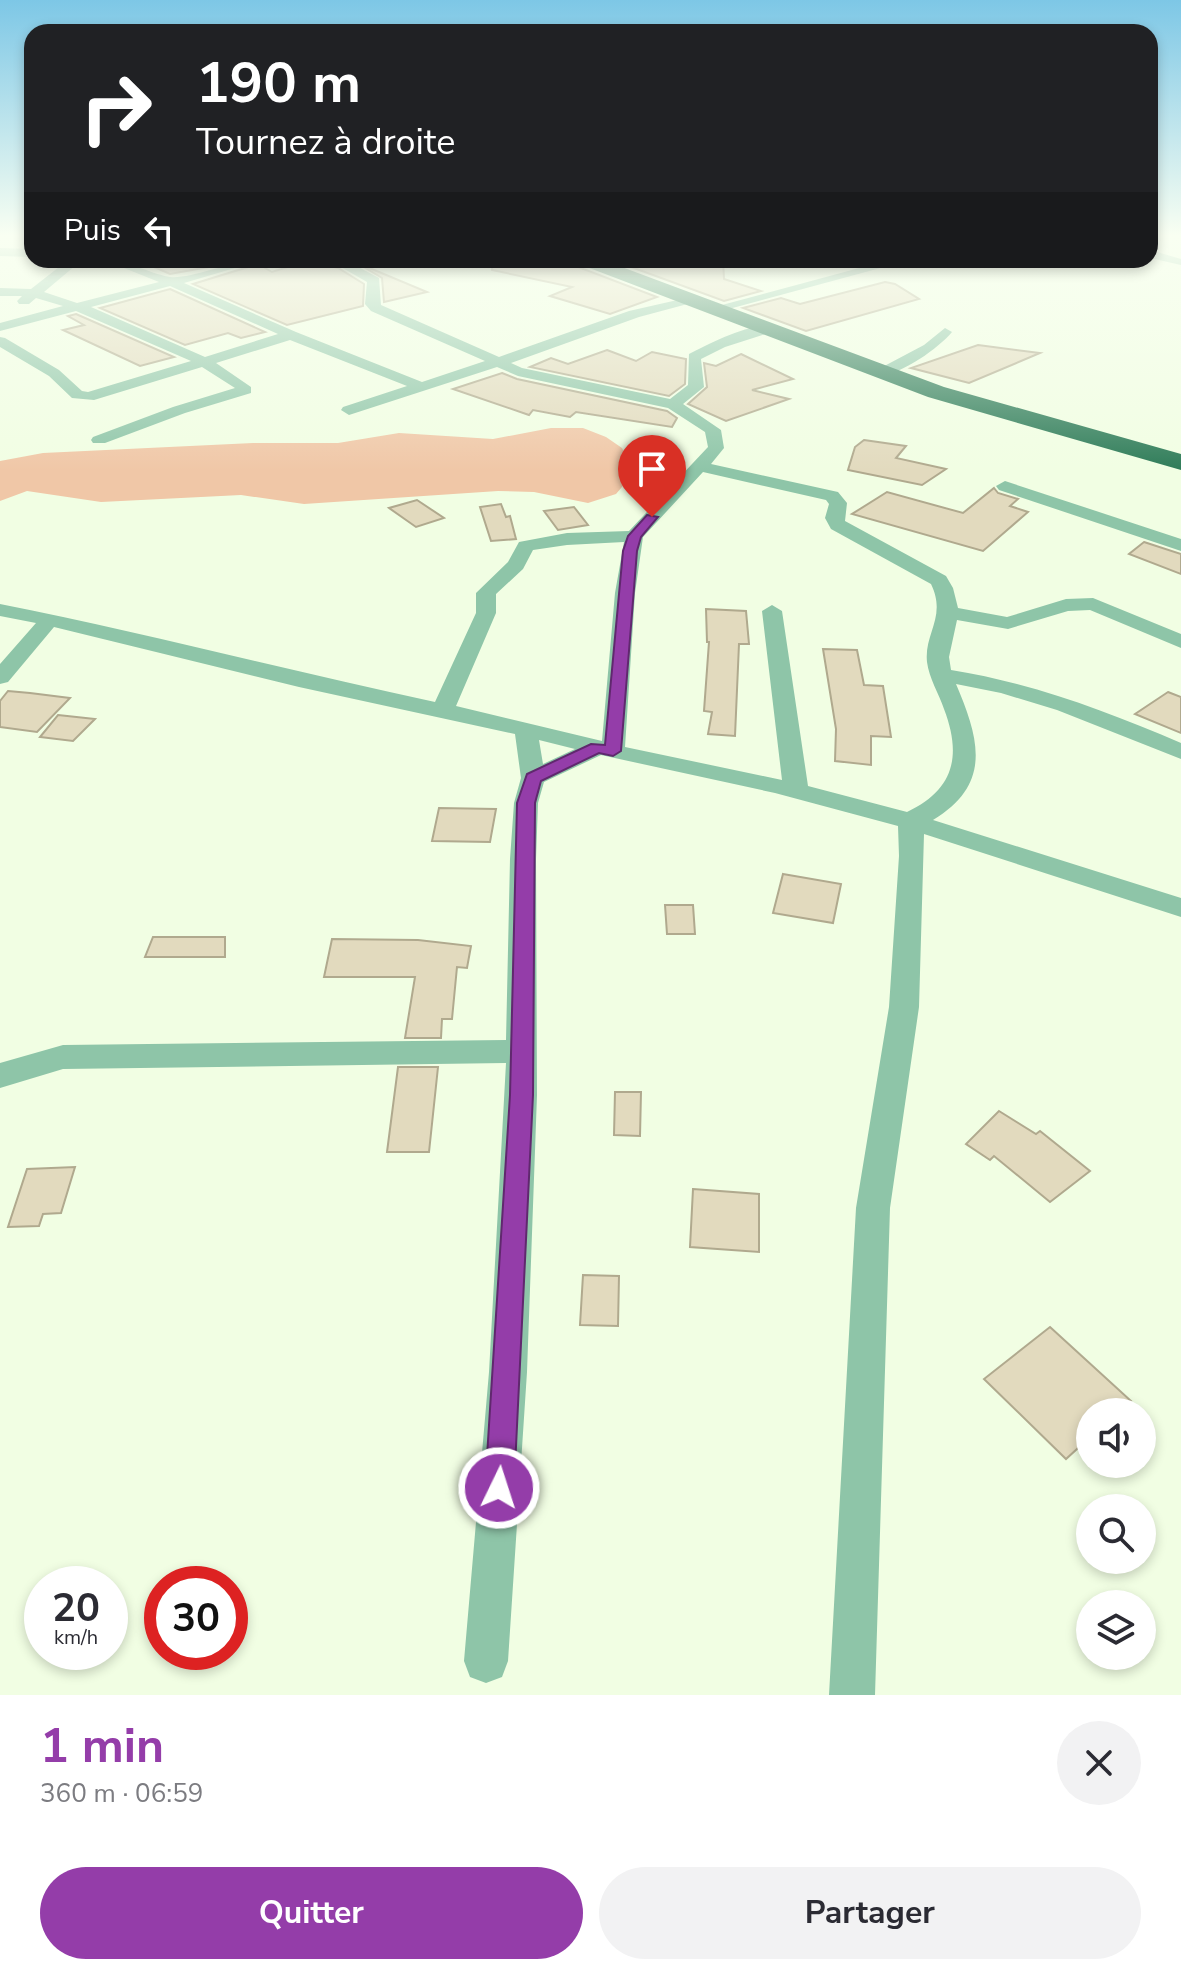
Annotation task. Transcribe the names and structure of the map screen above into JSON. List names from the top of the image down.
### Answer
{
  "page": {
    "turn": ["190 m", "Tournez à droite"],
    "then": "Puis",
    "speed": "20 km/h",
    "limit": "30",
    "heading": ["1 min", "360 m · 06:59"],
    "buttons": ["Quitter", "Partager"]
  }
}
